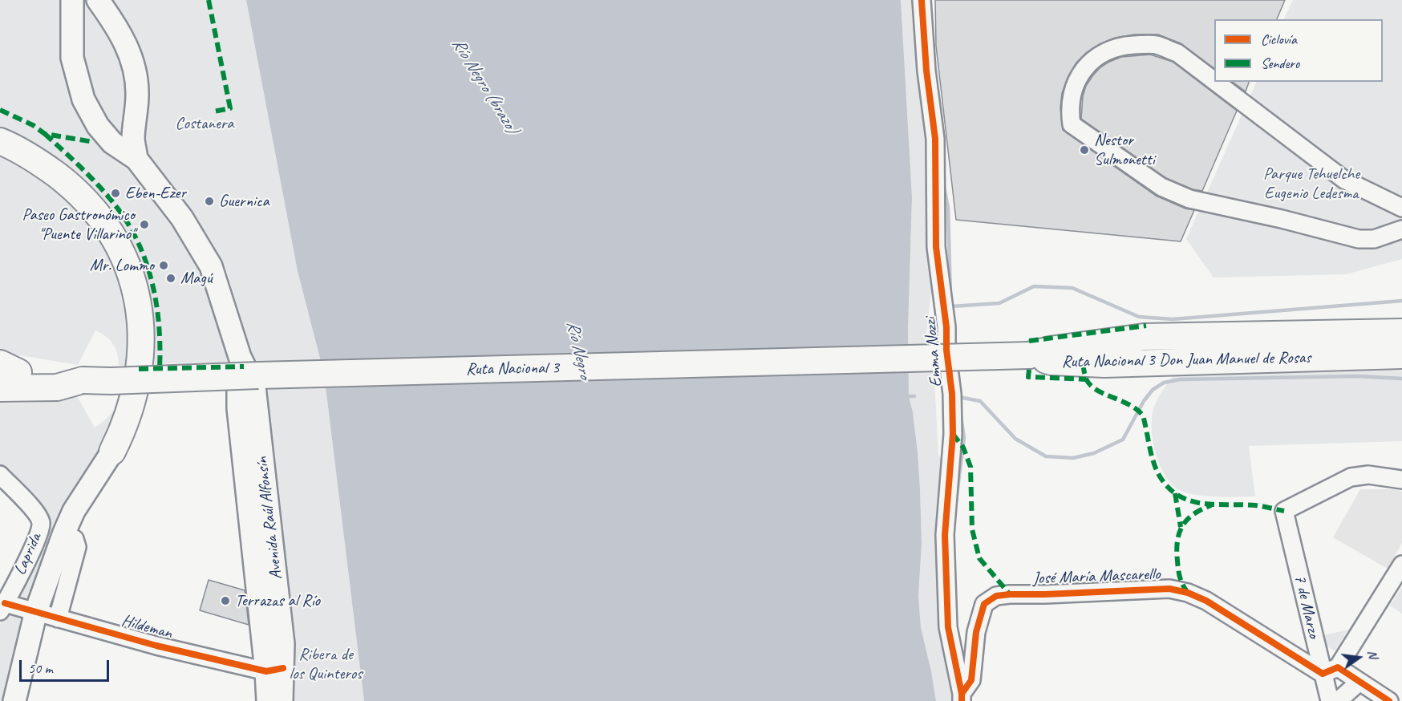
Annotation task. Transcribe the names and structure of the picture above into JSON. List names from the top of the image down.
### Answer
{
  "streets": {
    "highway": ["Ruta Nacional 3 Don Juan Manuel de Rosas", "Ruta Nacional 3"],
    "main road": ["Avenida Raúl Alfonsín"],
    "street": [
      "Emma Nozzi",
      "Laprida",
      "José María Mascarello",
      "7 de Marzo",
      "Hildeman"
    ]
  },
  "crossings": [
    ["Emma Nozzi", "José María Mascarello"],
    ["Ruta Nacional 3 Don Juan Manuel de Rosas", "Ruta Nacional 3"],
    ["Avenida Raúl Alfonsín", "Hildeman"],
    ["Laprida", "Hildeman"],
    ["José María Mascarello", "7 de Marzo"]
  ],
  "water": ["Río Negro (brazo)", "Río Negro"],
  "parks": ["Costanera", "Parque Tehuelche Eugenio Ledesma", "Ribera de los Quinteros"],
  "places": [
    "Nestor Sulmonetti",
    "Eben-Ezer",
    "Guernica",
    "Paseo Gastronómico \"Puente Villarino\"",
    "Mr. Lommo",
    "Magú",
    "Terrazas al Río"
  ],
  "legend": ["Ciclovía", "Sendero"],
  "scale_bar": "50 m",
  "north": "right"
}
